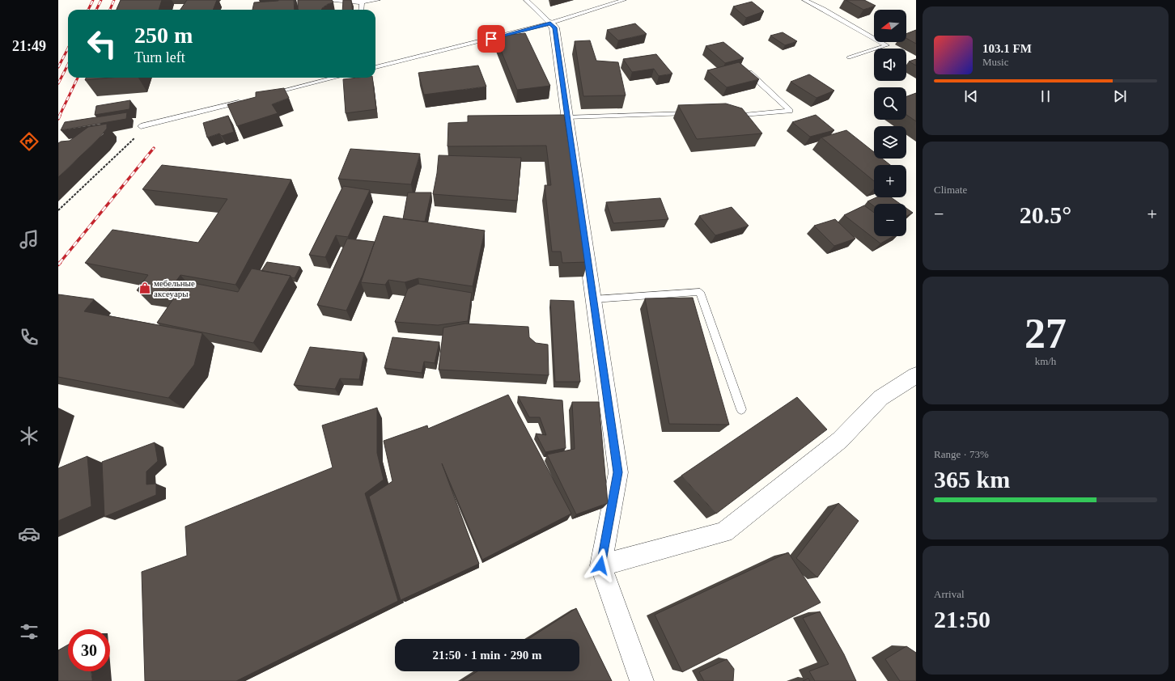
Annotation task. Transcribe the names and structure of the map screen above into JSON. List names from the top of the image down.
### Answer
{
  "places": {
    "shop": ["мебельные аксеуары"]
  },
  "north": "left",
  "page": {
    "tabs": "21:49",
    "map_buttons": ["+", "−"],
    "turn": ["250 m", "Turn left"],
    "song": ["103.1 FM", "Music"],
    "tile": [
      "Climate",
      ["27", "km/h"],
      ["Range · 73%", "365 km"],
      ["Arrival", "21:50"]
    ],
    "heat": ["−", "20.5°", "+"],
    "limit": "30",
    "trip": "21:50 · 1 min · 290 m"
  }
}
